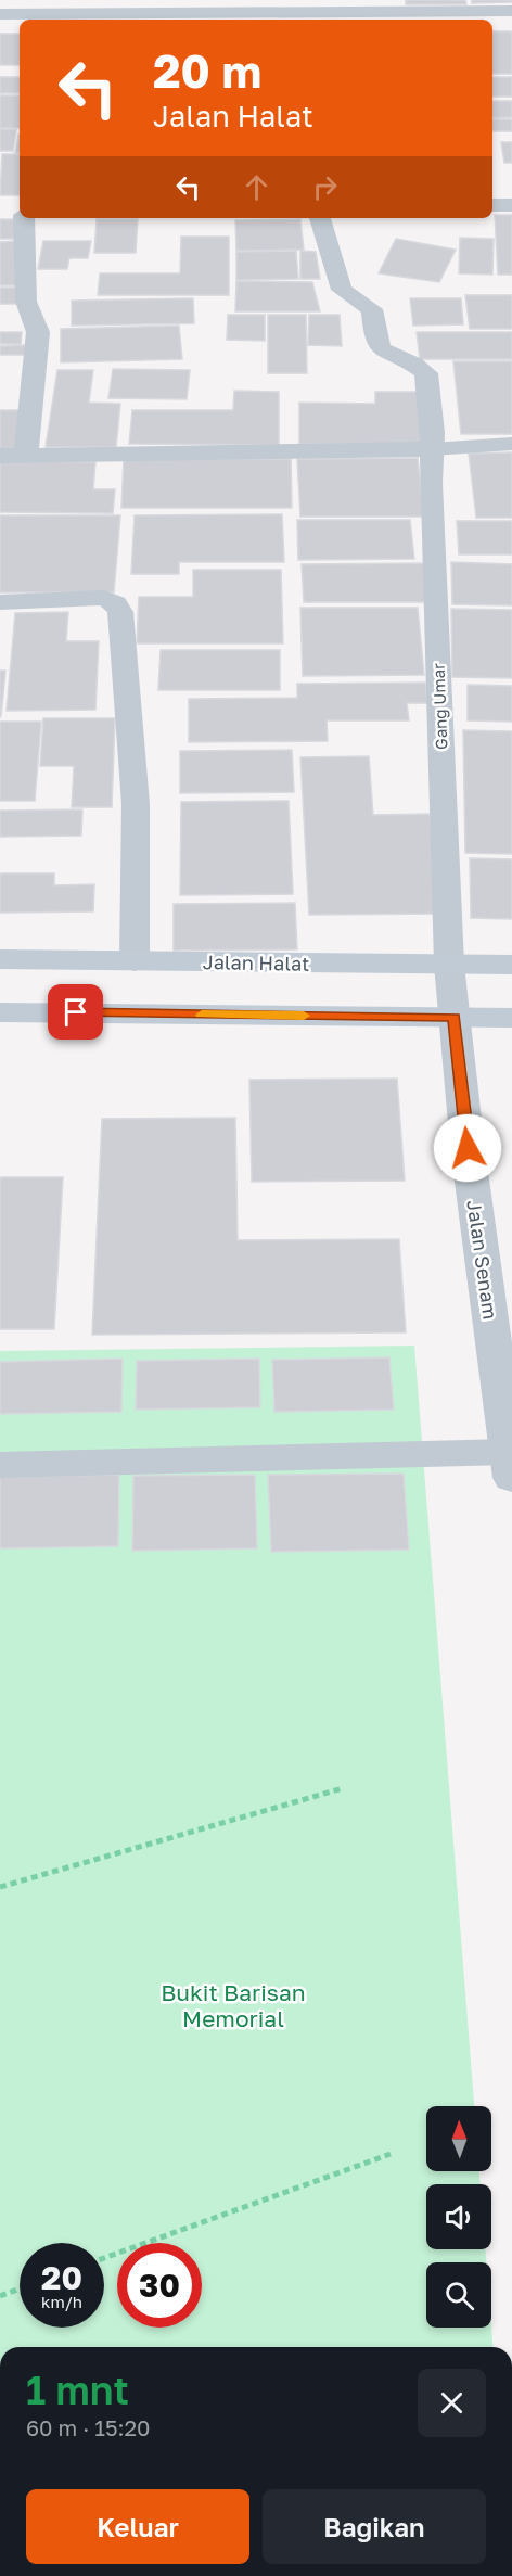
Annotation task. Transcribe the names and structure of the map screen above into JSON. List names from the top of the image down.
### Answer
{
  "streets": {
    "main road": ["Jalan Halat"],
    "street": ["Gang Umar", "Jalan Senam"]
  },
  "crossings": [
    ["Gang Umar", "Jalan Halat"],
    ["Gang Umar", "Jalan Senam"],
    ["Jalan Halat", "Jalan Senam"]
  ],
  "parks": ["Bukit Barisan Memorial"],
  "north": "top",
  "page": {
    "turn": ["20 m", "Jalan Halat"],
    "speed": "20 km/h",
    "limit": "30",
    "heading": ["1 mnt", "60 m · 15:20"],
    "buttons": ["Keluar", "Bagikan"]
  }
}
